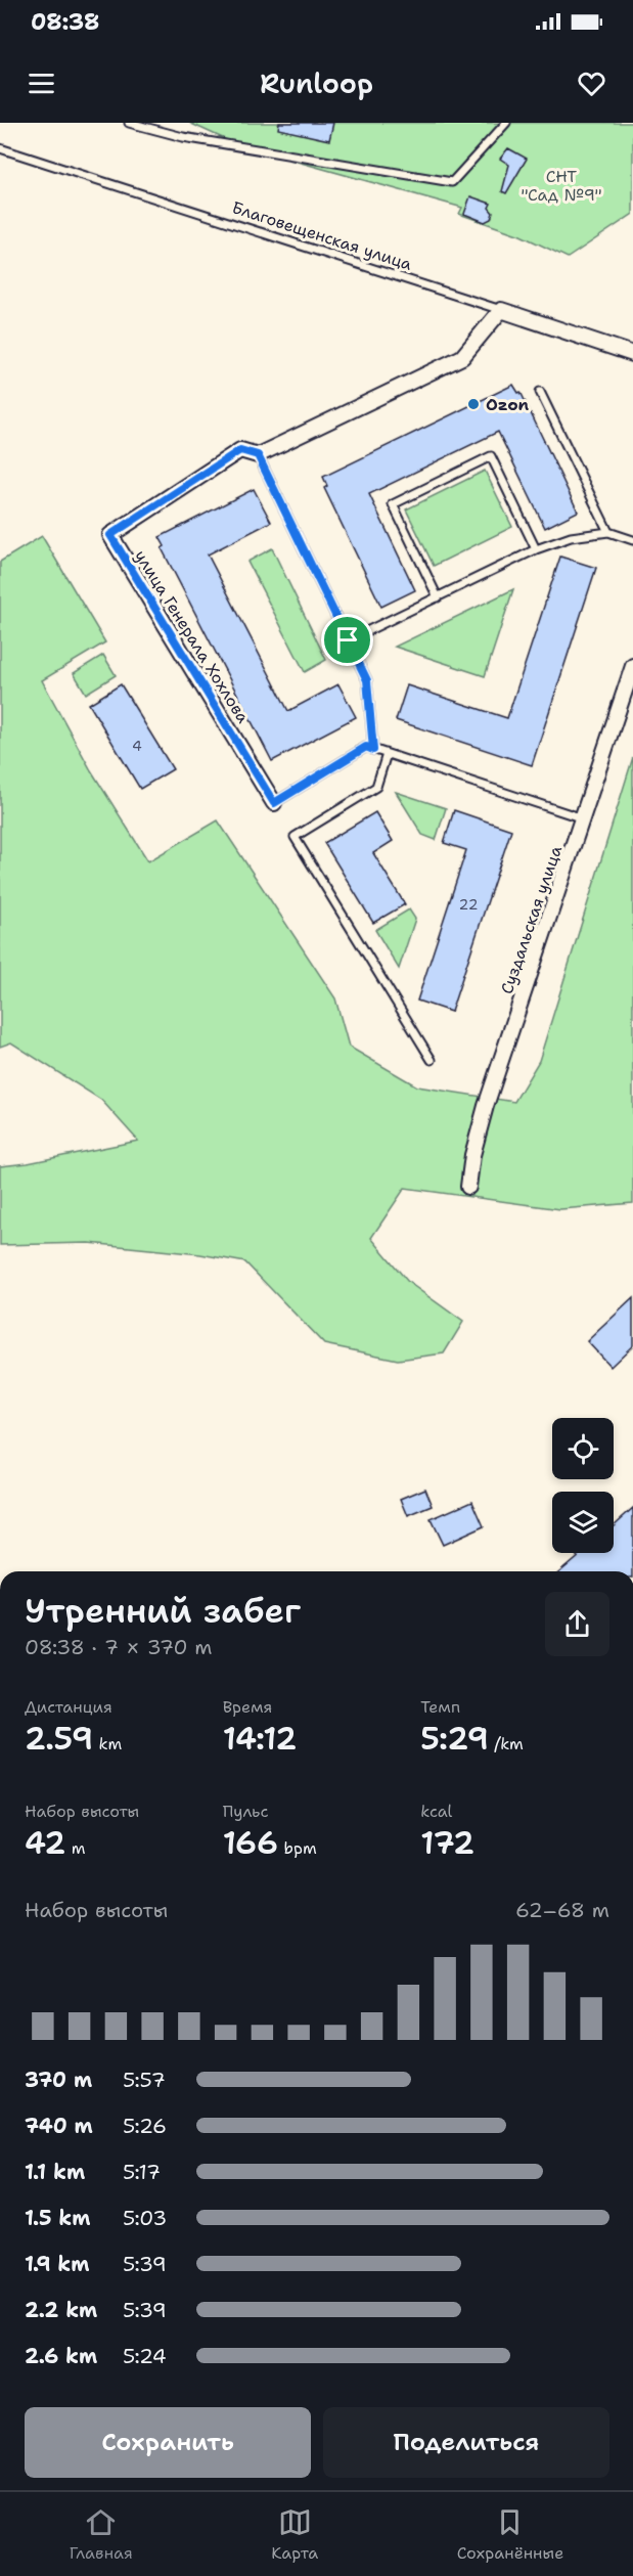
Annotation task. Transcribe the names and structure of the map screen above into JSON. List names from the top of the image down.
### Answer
{
  "streets": {
    "street": ["Благовещенская улица", "улица Генерала Хохлова", "Суздальская улица"]
  },
  "crossings": [
    ["Благовещенская улица", "улица Генерала Хохлова"]
  ],
  "parks": ["СНТ \"Сад №9\""],
  "places": ["Ozon"],
  "house_numbers": ["4", "22"],
  "page": {
    "status": "08:38",
    "header": "Runloop",
    "heading": ["Утренний забег", "08:38 · 7 × 370 m"],
    "stats": [
      ["Дистанция", "2.59 km"],
      ["Время", "14:12"],
      ["Темп", "5:29 /km"],
      ["Набор высоты", "42 m"],
      ["Пульс", "166 bpm"],
      ["kcal", "172"]
    ],
    "chart": ["Набор высоты", "62–68 m"],
    "list": [
      {
        "name": "370 m",
        "note": "5:57"
      },
      {
        "name": "740 m",
        "note": "5:26"
      },
      {
        "name": "1.1 km",
        "note": "5:17"
      },
      {
        "name": "1.5 km",
        "note": "5:03"
      },
      {
        "name": "1.9 km",
        "note": "5:39"
      },
      {
        "name": "2.2 km",
        "note": "5:39"
      },
      {
        "name": "2.6 km",
        "note": "5:24"
      }
    ],
    "buttons": ["Сохранить", "Поделиться"],
    "tabs": ["Главная", "Карта", "Сохранённые"]
  }
}
